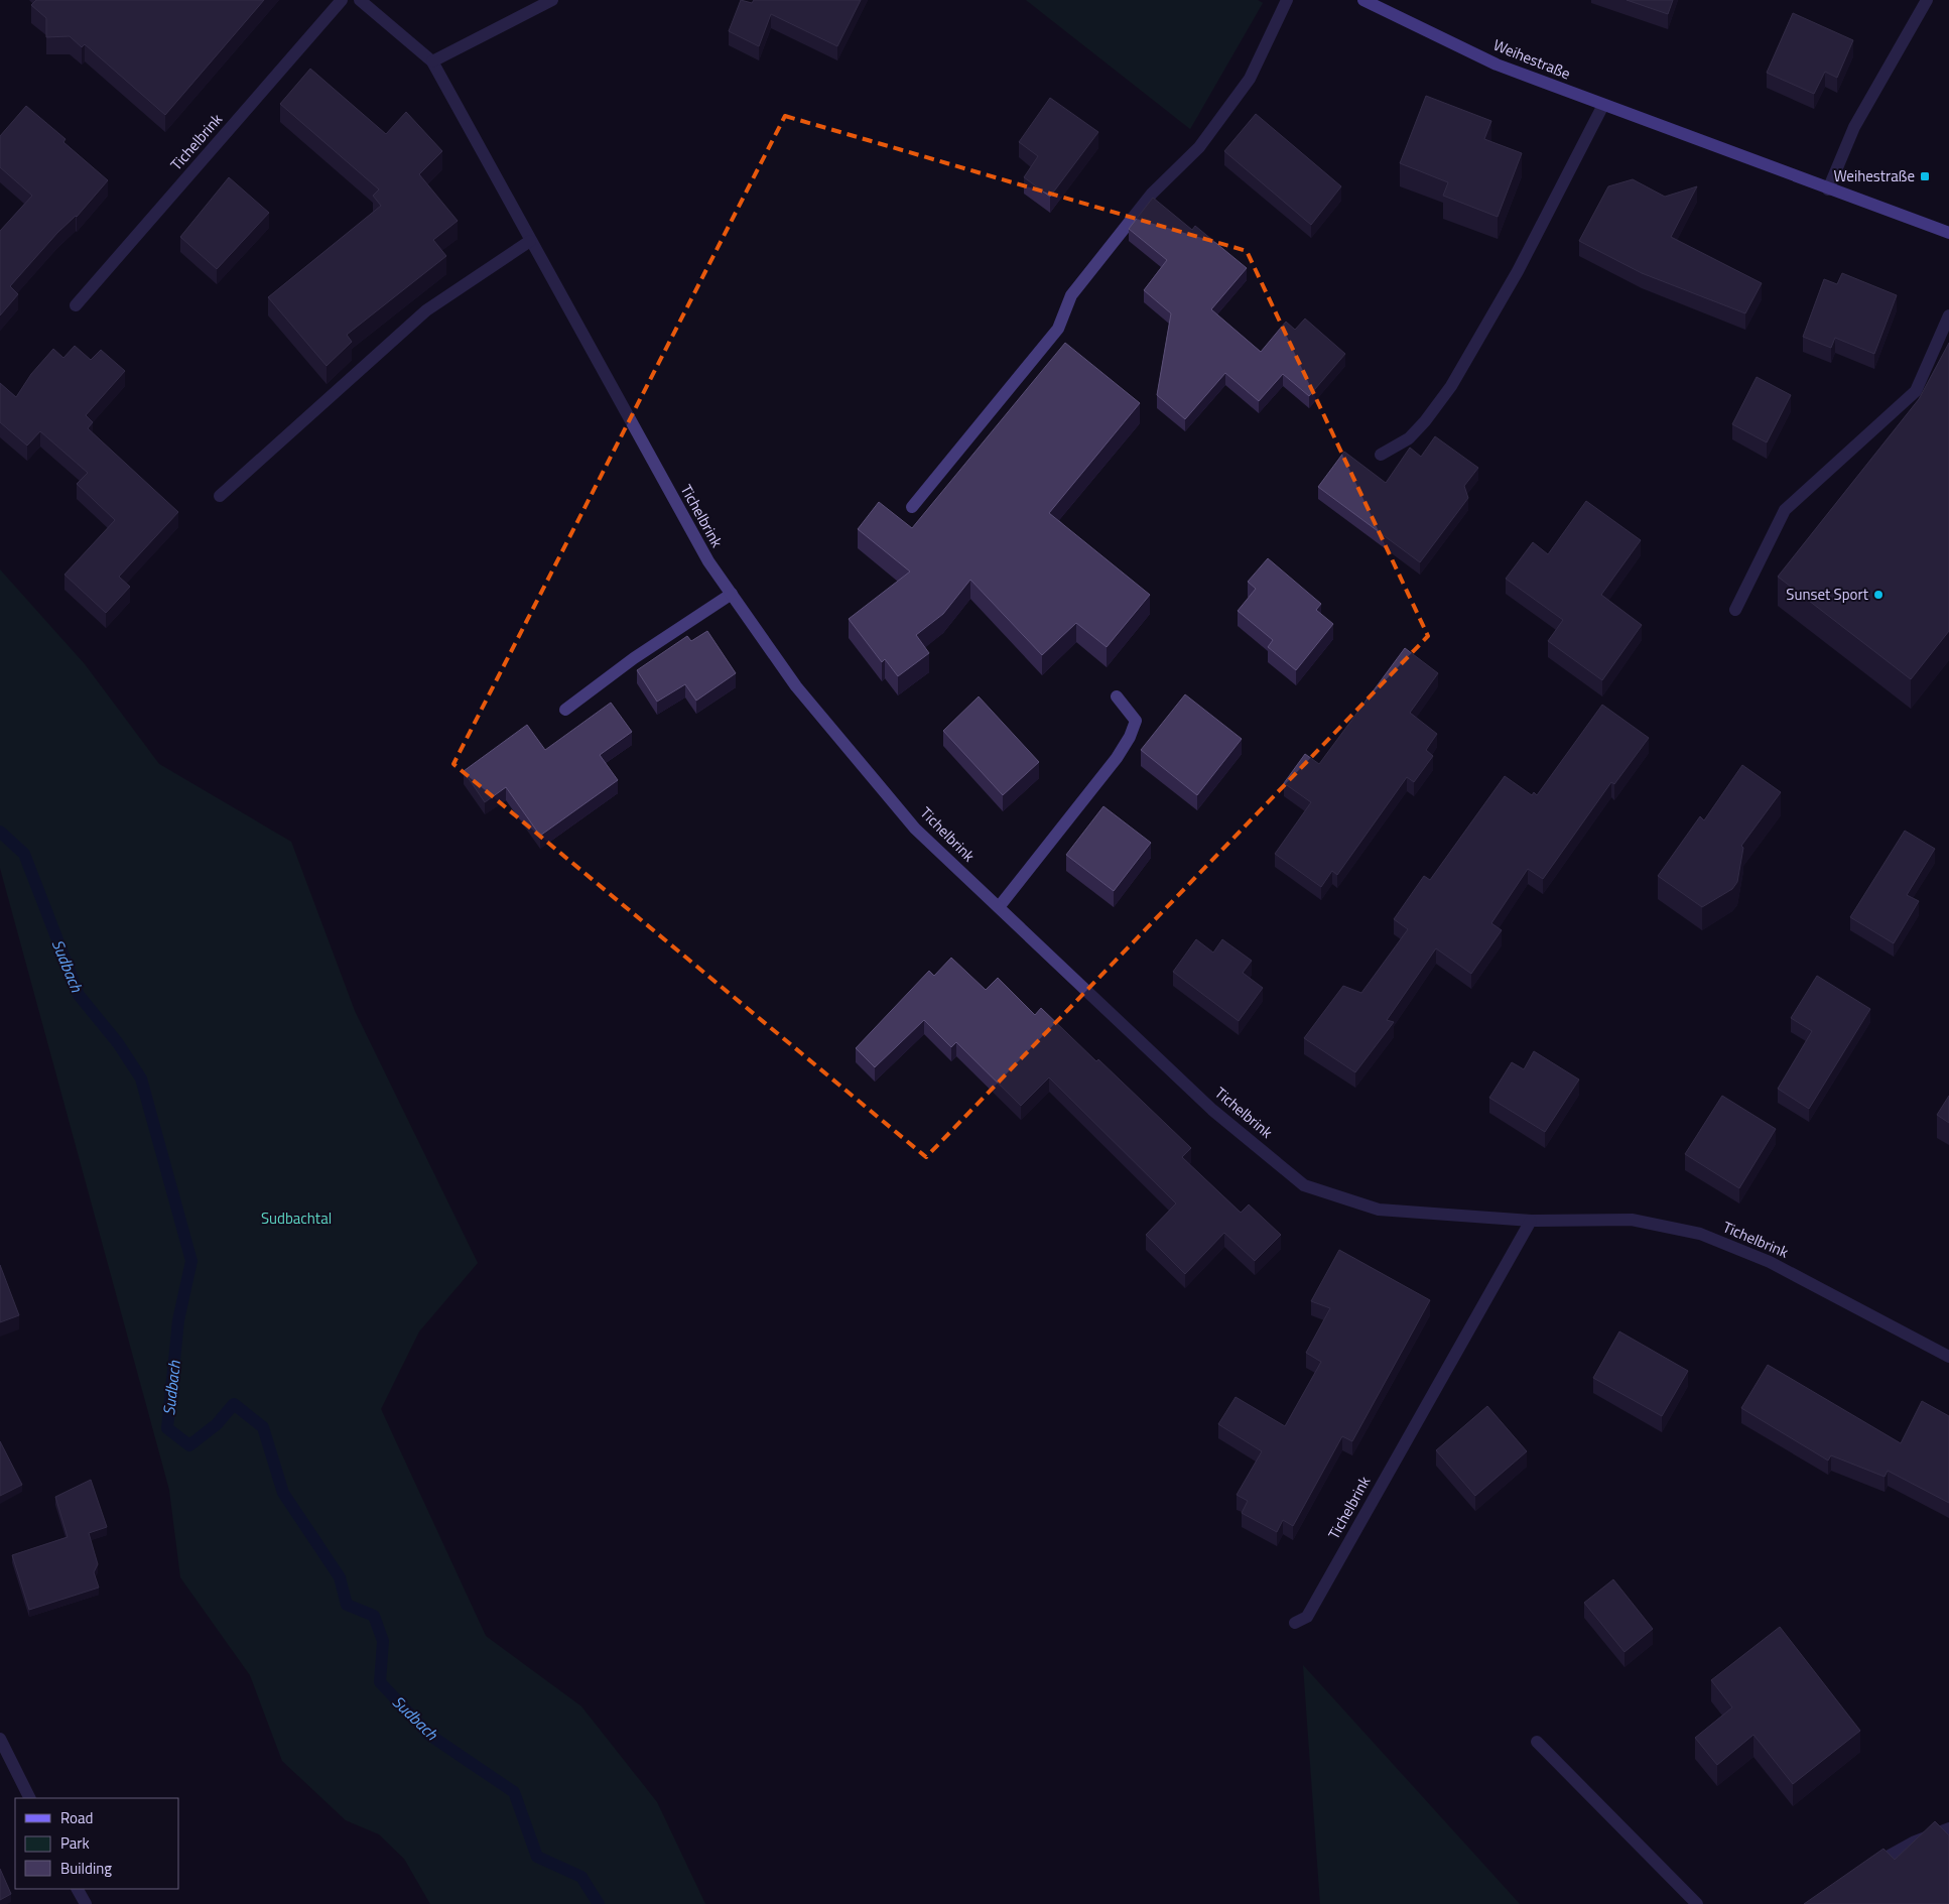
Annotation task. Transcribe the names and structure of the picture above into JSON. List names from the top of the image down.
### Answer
{
  "streets": {
    "main road": ["Weihestraße"],
    "street": ["Tichelbrink"]
  },
  "water": ["Sudbach"],
  "parks": ["Sudbachtal"],
  "places": {
    "transit": ["Weihestraße"],
    "other": ["Sunset Sport"]
  },
  "legend": ["Road", "Park", "Building"]
}
